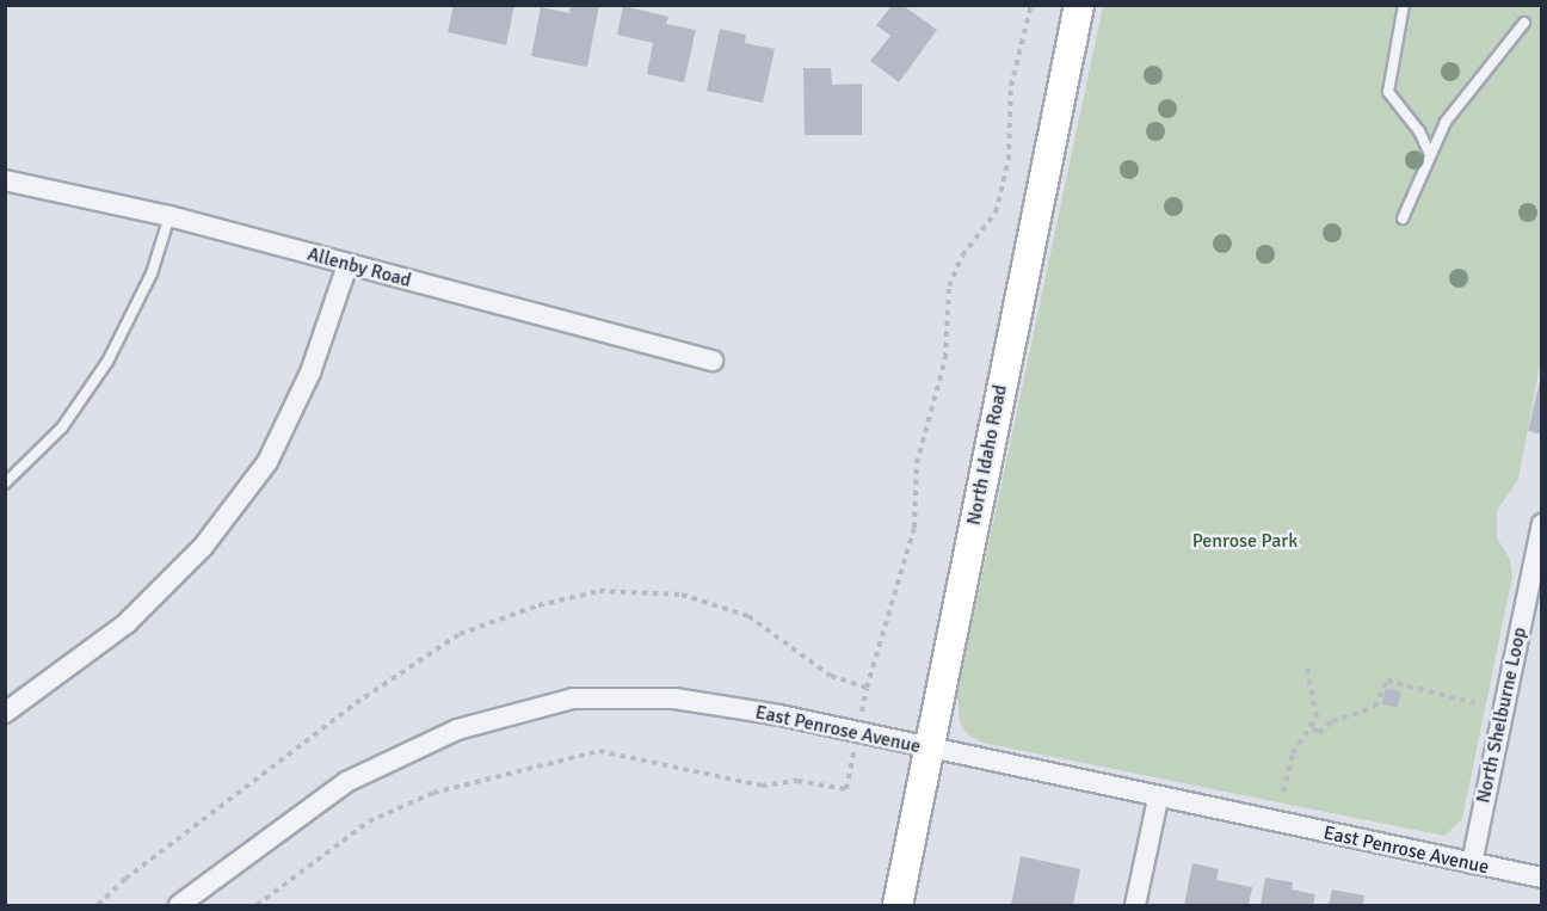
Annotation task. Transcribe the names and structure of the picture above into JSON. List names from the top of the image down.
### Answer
{
  "streets": {
    "main road": ["North Idaho Road"],
    "street": ["Allenby Road", "North Shelburne Loop", "East Penrose Avenue"]
  },
  "crossings": [
    ["North Idaho Road", "East Penrose Avenue"],
    ["North Shelburne Loop", "East Penrose Avenue"]
  ],
  "parks": ["Penrose Park"]
}
